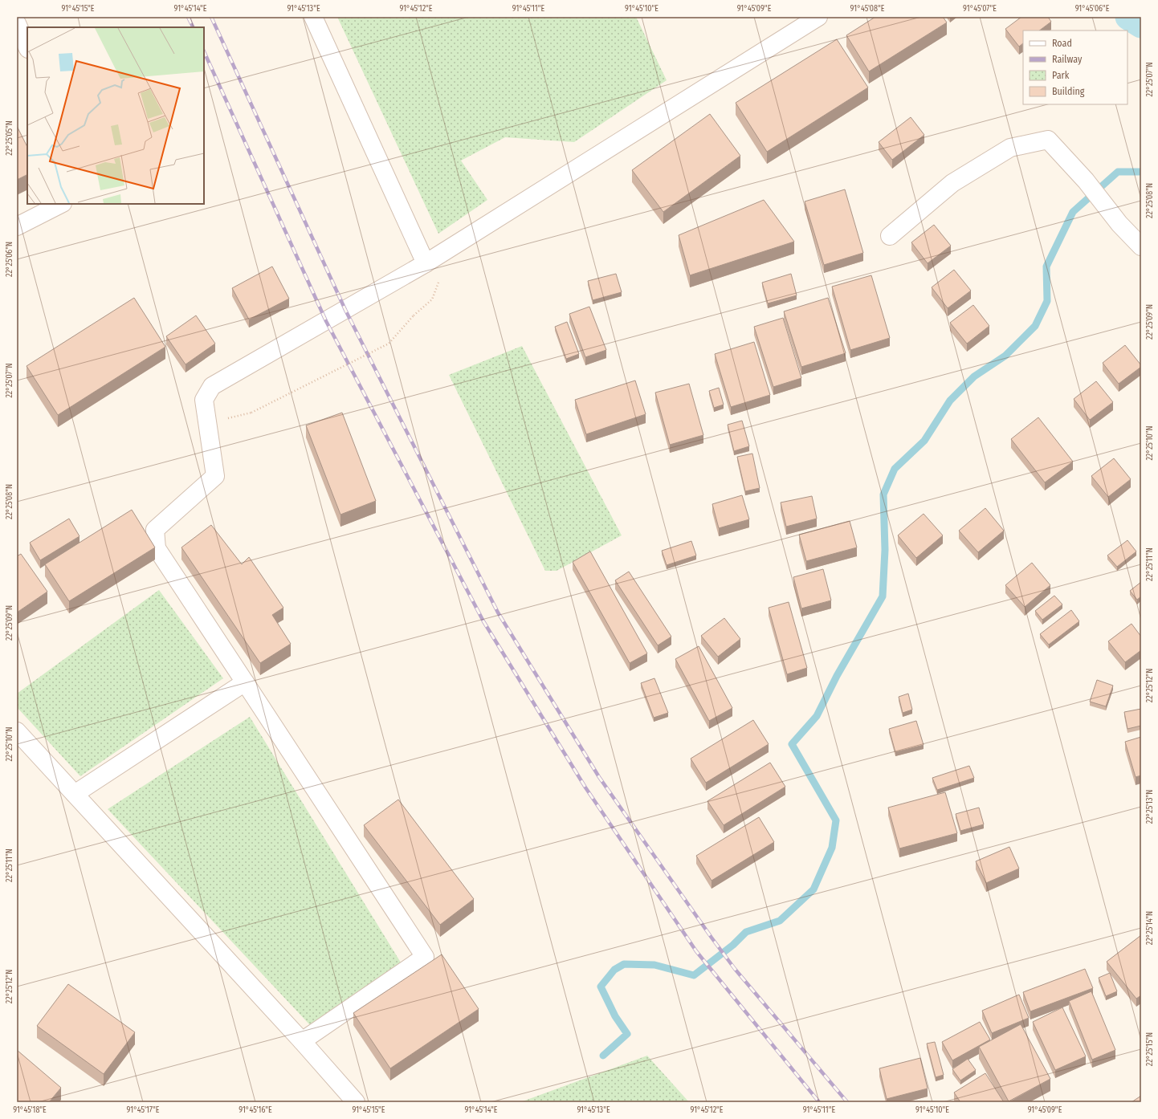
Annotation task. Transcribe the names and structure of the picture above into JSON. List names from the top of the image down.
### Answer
{
  "legend": [
    "Road",
    "Railway",
    "Park",
    "Building"
  ],
  "coordinates": [
    "91°45'15\"E",
    "91°45'14\"E",
    "91°45'13\"E",
    "91°45'12\"E",
    "91°45'11\"E",
    "91°45'10\"E",
    "91°45'09\"E",
    "91°45'08\"E",
    "91°45'07\"E",
    "91°45'06\"E",
    "22°25'07\"N",
    "22°25'05\"N",
    "22°25'08\"N",
    "22°25'06\"N",
    "22°25'09\"N",
    "22°25'10\"N",
    "22°25'11\"N",
    "22°25'12\"N",
    "22°25'13\"N",
    "22°25'14\"N",
    "22°25'15\"N",
    "91°45'18\"E",
    "91°45'17\"E",
    "91°45'16\"E"
  ]
}
